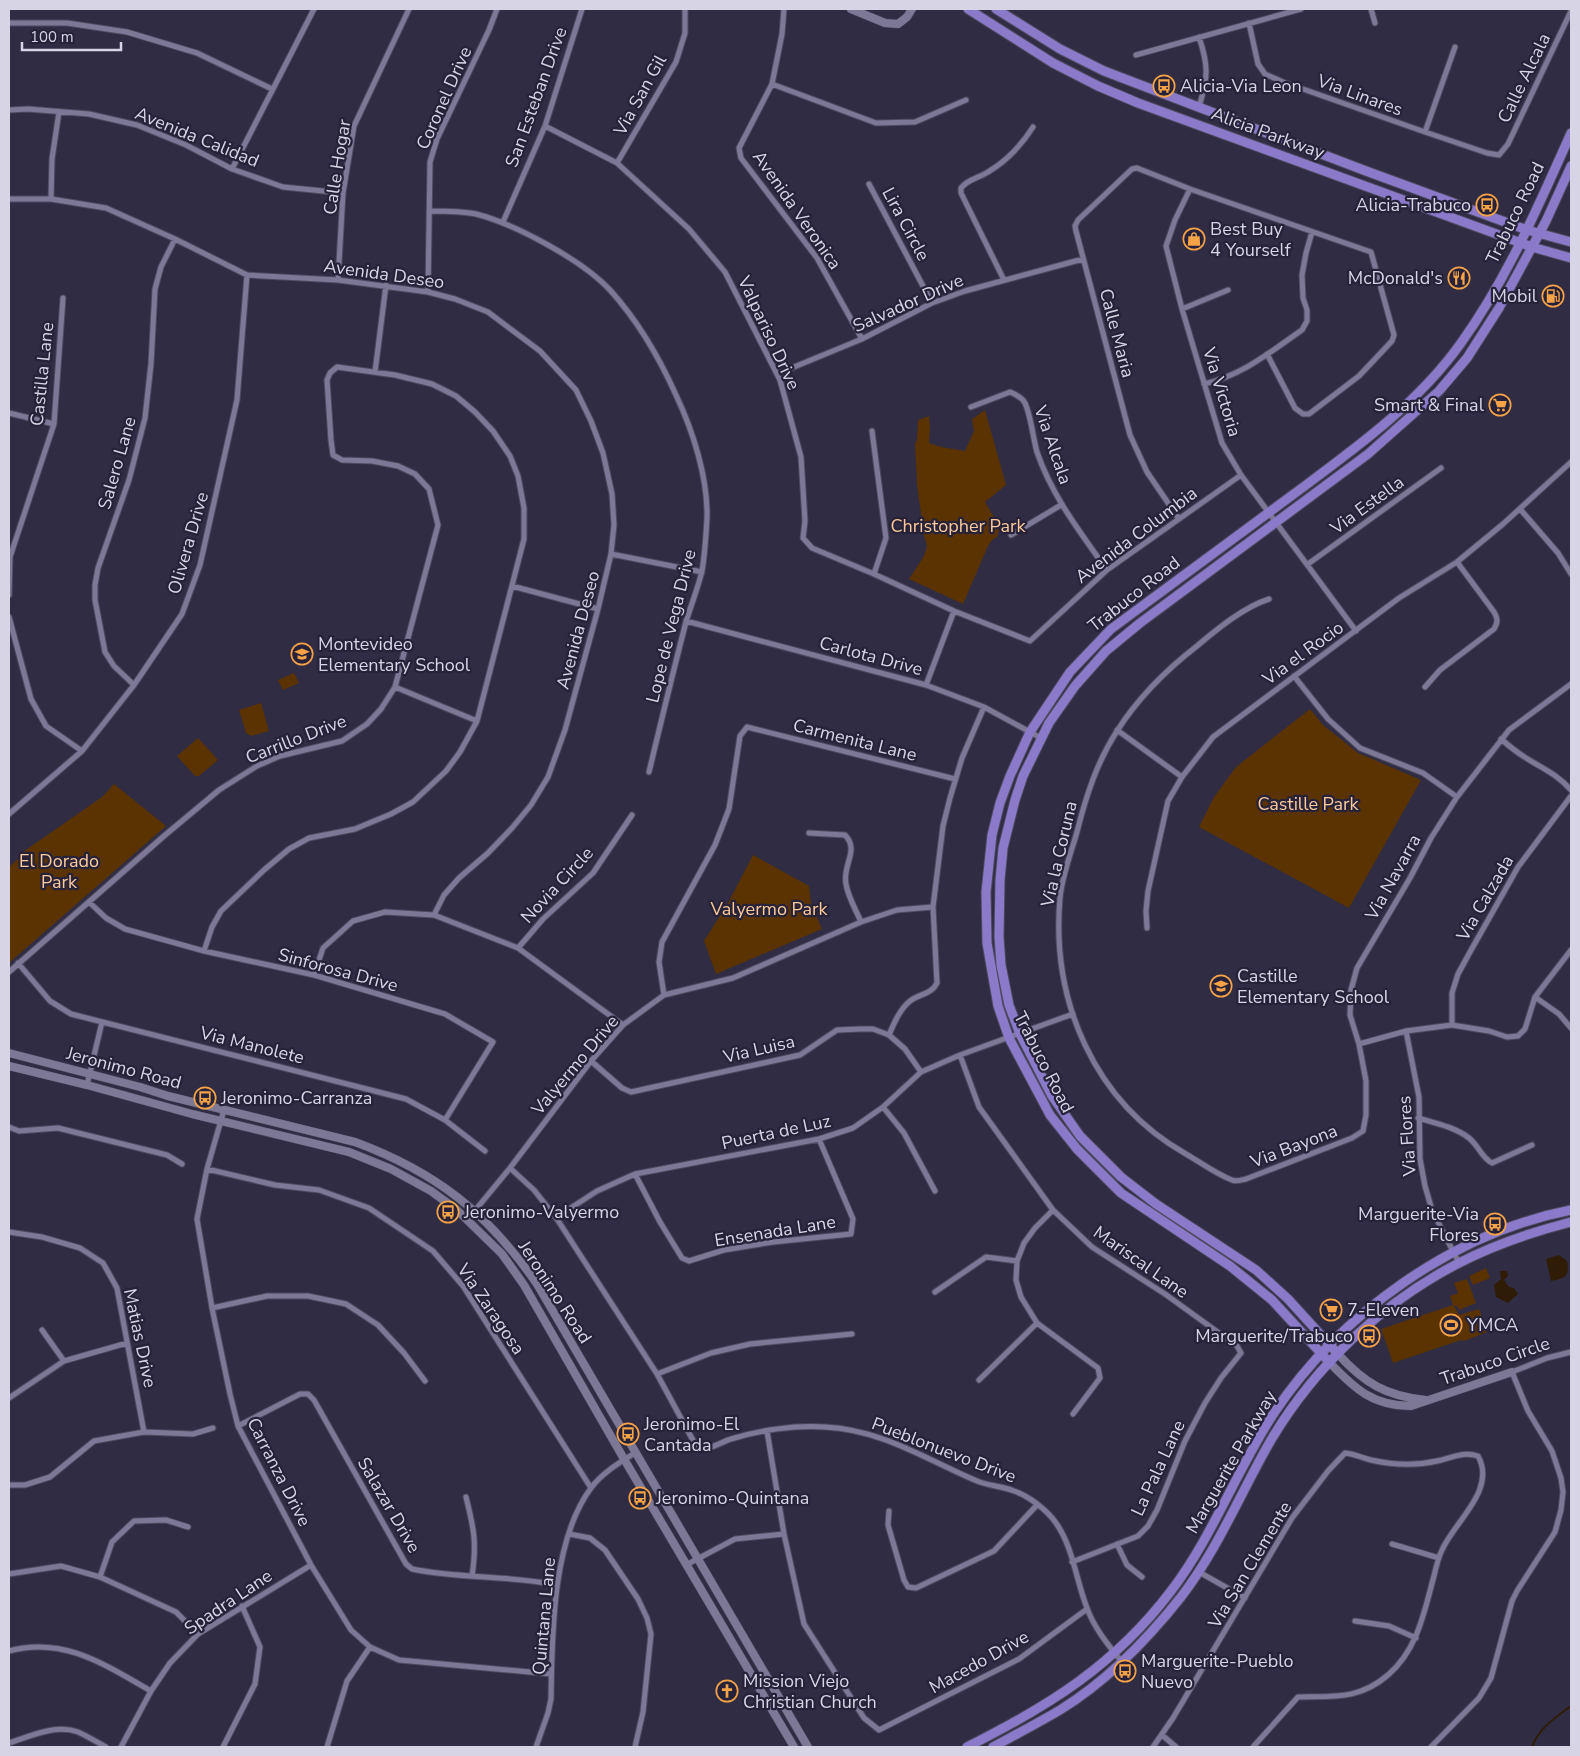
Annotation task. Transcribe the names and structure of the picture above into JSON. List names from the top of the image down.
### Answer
{
  "streets": {
    "main road": [
      "Alicia Parkway",
      "Trabuco Road",
      "Jeronimo Road",
      "Trabuco Circle",
      "Marguerite Parkway"
    ],
    "street": [
      "Calle Alcala",
      "Via San Gil",
      "Via Linares",
      "San Esteban Drive",
      "Coronel Drive",
      "Avenida Calidad",
      "Calle Hogar",
      "Avenida Veronica",
      "Lira Circle",
      "Avenida Deseo",
      "Salvador Drive",
      "Valpariso Drive",
      "Calle Maria",
      "Castilla Lane",
      "Via Victoria",
      "Via Alcala",
      "Salero Lane",
      "Via Estella",
      "Avenida Columbia",
      "Olivera Drive",
      "Lope de Vega Drive",
      "Via el Rocio",
      "Carlota Drive",
      "Carrillo Drive",
      "Carmenita Lane",
      "Via la Coruna",
      "Via Navarra",
      "Novia Circle",
      "Via Calzada",
      "Sinforosa Drive",
      "Via Manolete",
      "Via Luisa",
      "Valyermo Drive",
      "Puerta de Luz",
      "Via Flores",
      "Via Bayona",
      "Ensenada Lane",
      "Mariscal Lane",
      "Via Zaragosa",
      "Matias Drive",
      "Pueblonuevo Drive",
      "La Pala Lane",
      "Carranza Drive",
      "Salazar Drive",
      "Via San Clemente",
      "Spadra Lane",
      "Quintana Lane",
      "Macedo Drive"
    ]
  },
  "crossings": [
    ["Calle Alcala", "Via Linares"],
    ["Via San Gil", "Valpariso Drive"],
    ["San Esteban Drive", "Valpariso Drive"],
    ["San Esteban Drive", "Lope de Vega Drive"],
    ["Coronel Drive", "Avenida Deseo"],
    ["Coronel Drive", "Lope de Vega Drive"],
    ["Alicia Parkway", "Trabuco Road"],
    ["Avenida Calidad", "Calle Hogar"],
    ["Calle Hogar", "Avenida Deseo"],
    ["Avenida Veronica", "Salvador Drive"],
    ["Trabuco Road", "Via Victoria"],
    ["Trabuco Road", "Carlota Drive"],
    ["Trabuco Road", "Puerta de Luz"],
    ["Trabuco Road", "Trabuco Circle"],
    ["Trabuco Road", "Marguerite Parkway"],
    ["Lira Circle", "Salvador Drive"],
    ["Avenida Deseo", "Salero Lane"],
    ["Avenida Deseo", "Olivera Drive"],
    ["Salvador Drive", "Valpariso Drive"],
    ["Salvador Drive", "Calle Maria"],
    ["Valpariso Drive", "Avenida Columbia"],
    ["Calle Maria", "Via Victoria"],
    ["Calle Maria", "Avenida Columbia"],
    ["Via Victoria", "Via Estella"],
    ["Via Victoria", "Avenida Columbia"],
    ["Via Victoria", "Via el Rocio"],
    ["Via Alcala", "Avenida Columbia"],
    ["Salero Lane", "Olivera Drive"],
    ["Lope de Vega Drive", "Carlota Drive"],
    ["Carrillo Drive", "Sinforosa Drive"],
    ["Carrillo Drive", "Via Manolete"],
    ["Carmenita Lane", "Valyermo Drive"],
    ["Via la Coruna", "Puerta de Luz"],
    ["Via la Coruna", "Via Bayona"],
    ["Via Navarra", "Via Bayona"],
    ["Sinforosa Drive", "Via Manolete"],
    ["Via Luisa", "Valyermo Drive"],
    ["Via Luisa", "Puerta de Luz"],
    ["Valyermo Drive", "Jeronimo Road"],
    ["Valyermo Drive", "Pueblonuevo Drive"],
    ["Jeronimo Road", "Carranza Drive"],
    ["Jeronimo Road", "Quintana Lane"],
    ["Puerta de Luz", "Ensenada Lane"],
    ["Puerta de Luz", "Mariscal Lane"],
    ["Puerta de Luz", "Pueblonuevo Drive"],
    ["Via Flores", "Marguerite Parkway"],
    ["Mariscal Lane", "La Pala Lane"],
    ["Via Zaragosa", "Carranza Drive"],
    ["Via Zaragosa", "Quintana Lane"],
    ["Trabuco Circle", "Marguerite Parkway"],
    ["Pueblonuevo Drive", "Marguerite Parkway"],
    ["Pueblonuevo Drive", "La Pala Lane"],
    ["Pueblonuevo Drive", "Macedo Drive"],
    ["Carranza Drive", "Salazar Drive"],
    ["Carranza Drive", "Spadra Lane"],
    ["Carranza Drive", "Quintana Lane"],
    ["Salazar Drive", "Quintana Lane"]
  ],
  "parks": [
    "Christopher Park",
    "Castille Park",
    "El Dorado Park",
    "Valyermo Park"
  ],
  "places": {
    "bus stop": [
      "Alicia-Via Leon",
      "Alicia-Trabuco",
      "Jeronimo-Carranza",
      "Jeronimo-Valyermo",
      "Marguerite-Via Flores",
      "Marguerite/Trabuco",
      "Jeronimo-El Cantada",
      "Jeronimo-Quintana",
      "Marguerite-Pueblo Nuevo"
    ],
    "shop": ["Best Buy 4 Yourself"],
    "restaurant": ["McDonald's"],
    "fuel station": ["Mobil"],
    "supermarket": ["Smart & Final", "7-Eleven"],
    "school or university": ["Montevideo Elementary School", "Castille Elementary School"],
    "sports": ["YMCA"],
    "church": ["Mission Viejo Christian Church"]
  },
  "scale_bar": "100 m"
}
